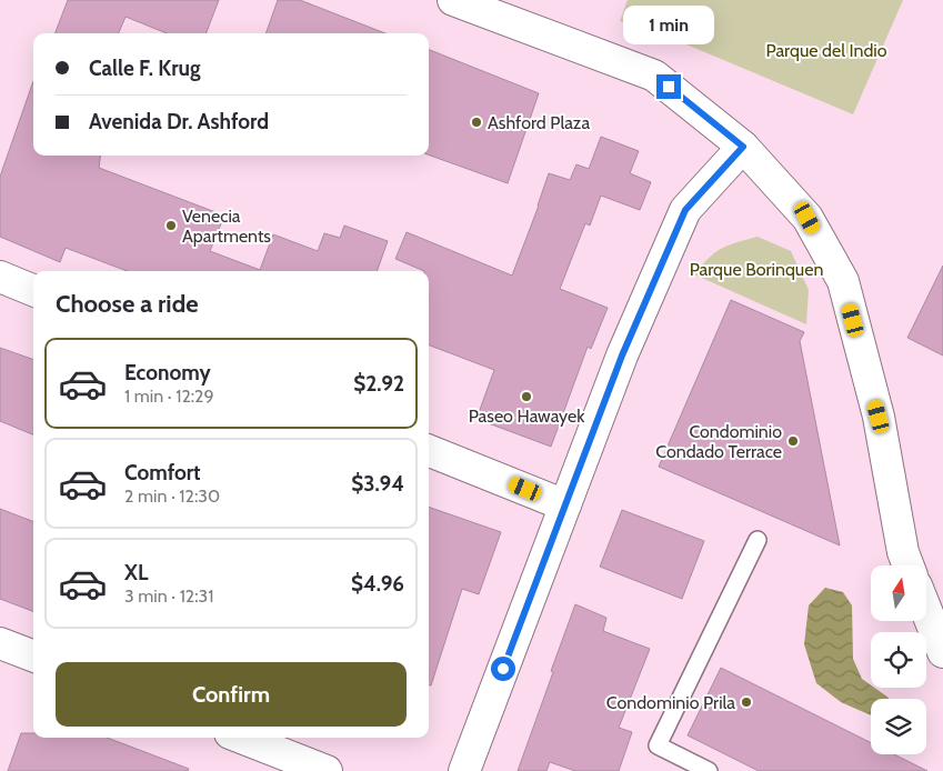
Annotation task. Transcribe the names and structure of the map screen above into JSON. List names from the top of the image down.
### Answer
{
  "parks": ["Parque del Indio", "Parque Borinquen"],
  "places": [
    "Ashford Plaza",
    "Venecia Apartments",
    "Paseo Hawayek",
    "Condominio Condado Terrace",
    "Condominio Prila"
  ],
  "north": "top",
  "page": {
    "bubble": "1 min",
    "banner": ["Calle F. Krug", "Avenida Dr. Ashford"],
    "heading": "Choose a ride",
    "list": [
      {
        "name": "Economy",
        "note": "1 min · 12:29",
        "value": "$2.92"
      },
      {
        "name": "Comfort",
        "note": "2 min · 12:30",
        "value": "$3.94"
      },
      {
        "name": "XL",
        "note": "3 min · 12:31",
        "value": "$4.96"
      }
    ],
    "buttons": "Confirm"
  }
}
